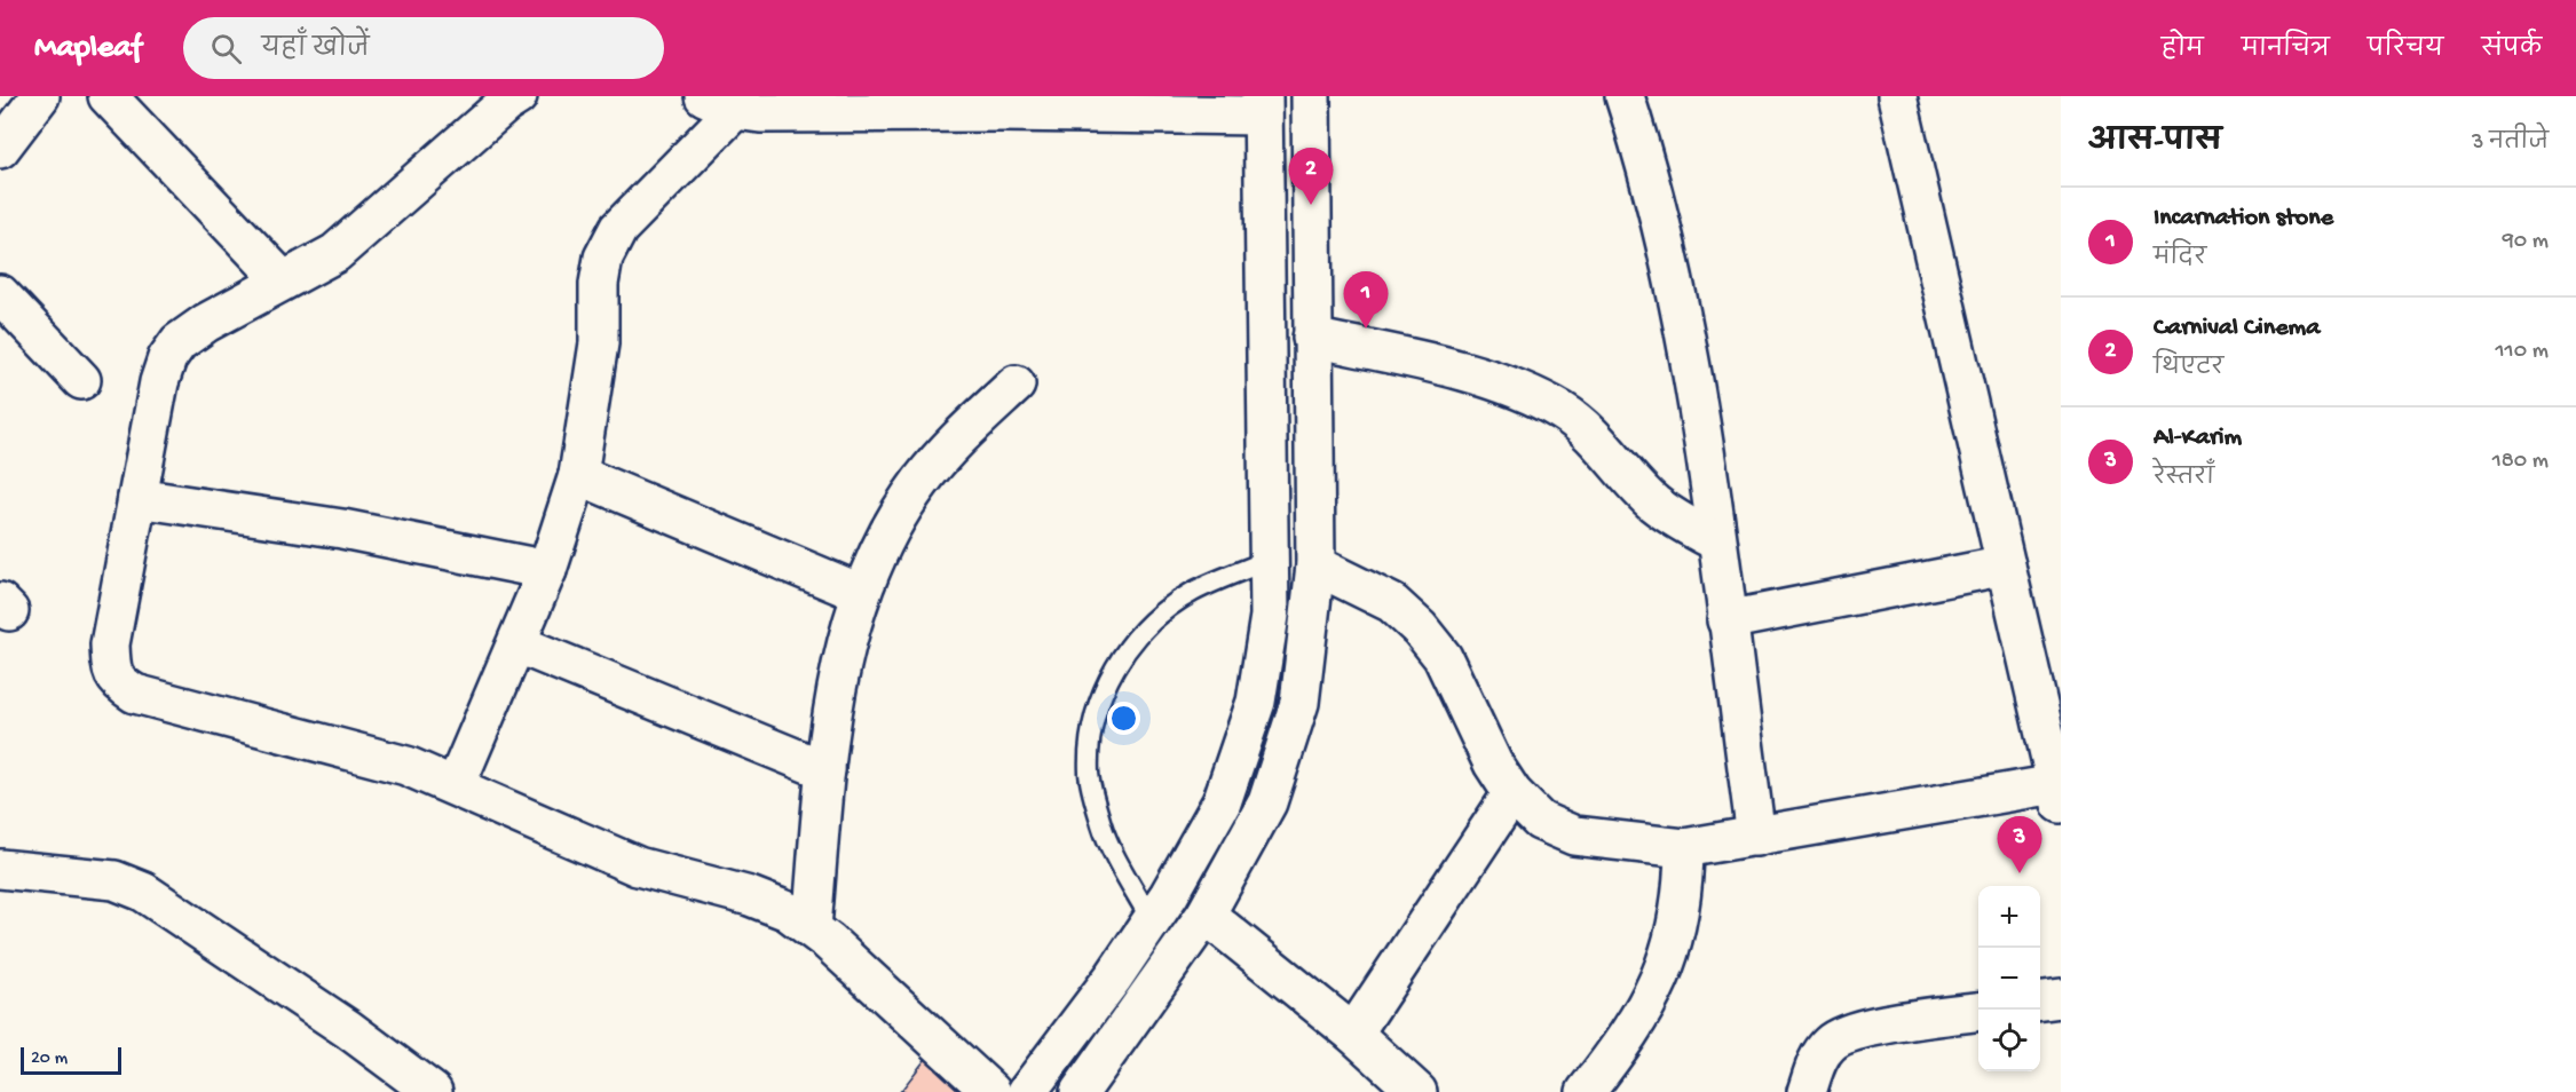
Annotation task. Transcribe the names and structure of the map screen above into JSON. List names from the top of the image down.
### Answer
{
  "scale_bar": "20 m",
  "page": {
    "header": "Mapleaf",
    "search": "यहाँ खोजें",
    "nav": [
      "होम",
      "मानचित्र",
      "परिचय",
      "संपर्क"
    ],
    "heading": ["आस-पास", "3 नतीजे"],
    "pins": ["2", "1", "3"],
    "list": [
      {
        "mark": "1",
        "name": "Incarnation stone",
        "note": "मंदिर",
        "value": "90 m"
      },
      {
        "mark": "2",
        "name": "Carnival Cinema",
        "note": "थिएटर",
        "value": "110 m"
      },
      {
        "mark": "3",
        "name": "Al-Karim",
        "note": "रेस्तराँ",
        "value": "180 m"
      }
    ],
    "map_buttons": ["+", "−"],
    "scale": "20 m"
  }
}
